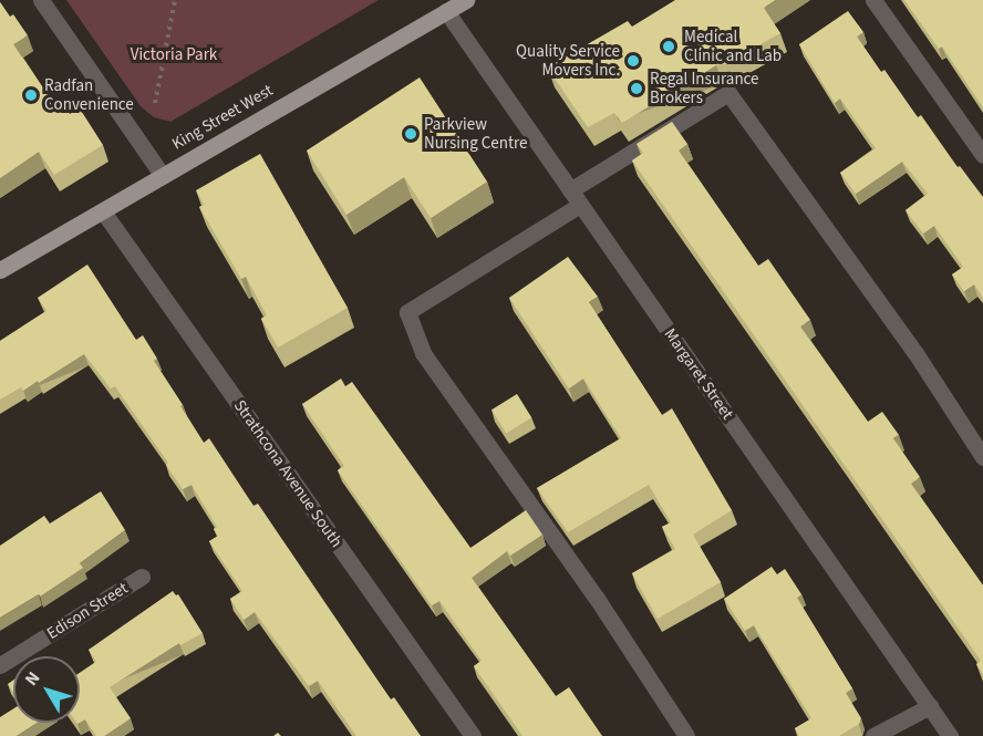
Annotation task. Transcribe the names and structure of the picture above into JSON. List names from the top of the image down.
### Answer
{
  "streets": {
    "main road": ["King Street West"],
    "street": ["Margaret Street", "Strathcona Avenue South", "Edison Street"]
  },
  "crossings": [
    ["King Street West", "Margaret Street"],
    ["King Street West", "Strathcona Avenue South"]
  ],
  "parks": ["Victoria Park"],
  "places": [
    "Medical Clinic and Lab",
    "Quality Service Movers Inc.",
    "Regal Insurance Brokers",
    "Radfan Convenience",
    "Parkview Nursing Centre"
  ],
  "north": "top left"
}
